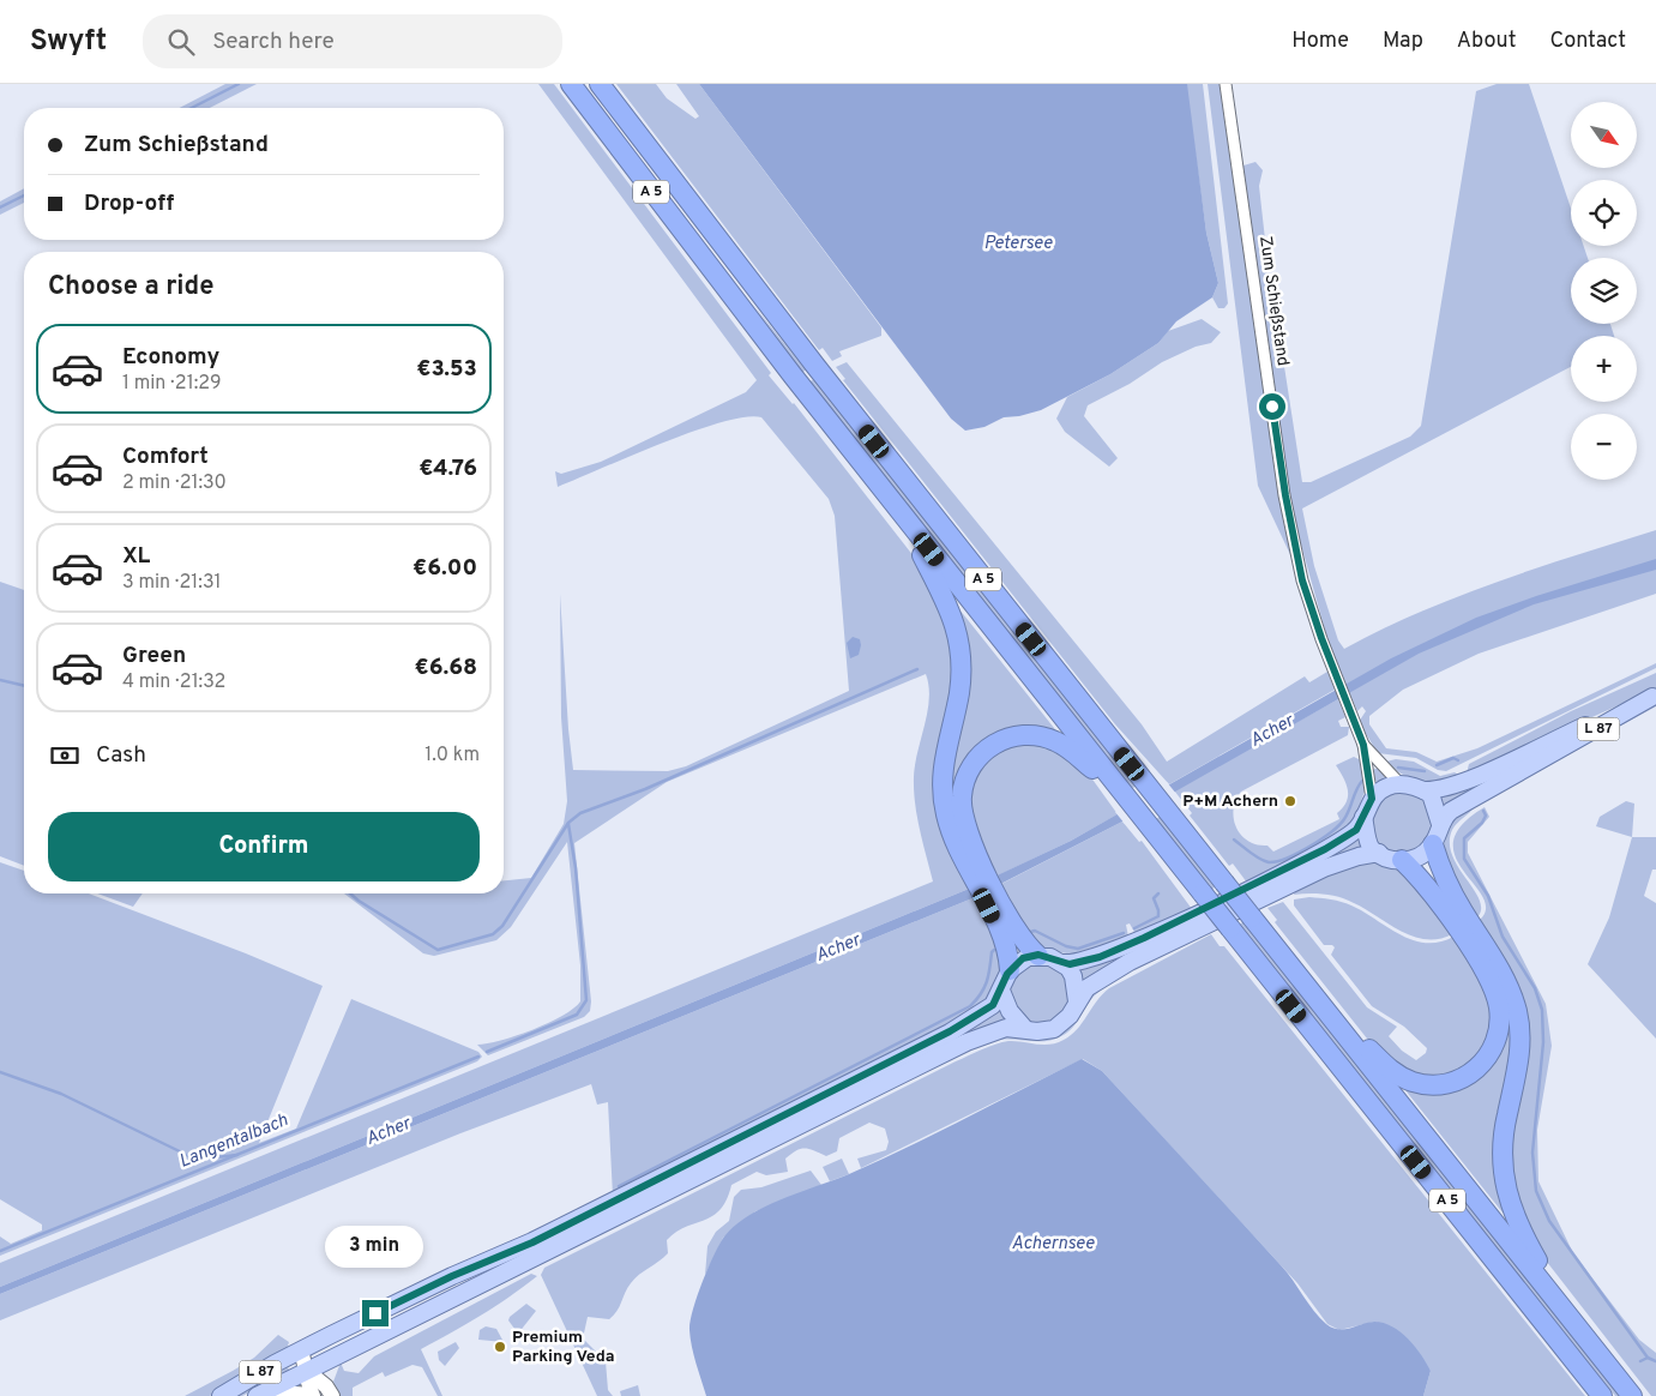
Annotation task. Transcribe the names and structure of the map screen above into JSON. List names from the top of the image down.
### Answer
{
  "streets": {
    "highway": ["A 5"],
    "main road": ["L 87"],
    "street": ["Zum Schießstand"]
  },
  "water": [
    "Petersee",
    "Acher",
    "Langentalbach",
    "Achernsee"
  ],
  "places": ["P+M Achern", "Premium Parking Veda"],
  "north": "bottom right",
  "page": {
    "header": "Swyft",
    "search": "Search here",
    "nav": [
      "Home",
      "Map",
      "About",
      "Contact"
    ],
    "map_buttons": ["+", "−"],
    "banner": ["Zum Schießstand", "Drop-off"],
    "heading": "Choose a ride",
    "list": [
      {
        "name": "Economy",
        "note": "1 min · 21:29",
        "value": "€3.53"
      },
      {
        "name": "Comfort",
        "note": "2 min · 21:30",
        "value": "€4.76"
      },
      {
        "name": "XL",
        "note": "3 min · 21:31",
        "value": "€6.00"
      },
      {
        "name": "Green",
        "note": "4 min · 21:32",
        "value": "€6.68"
      }
    ],
    "pay": ["Cash", "1.0 km"],
    "buttons": "Confirm",
    "bubble": "3 min"
  }
}
